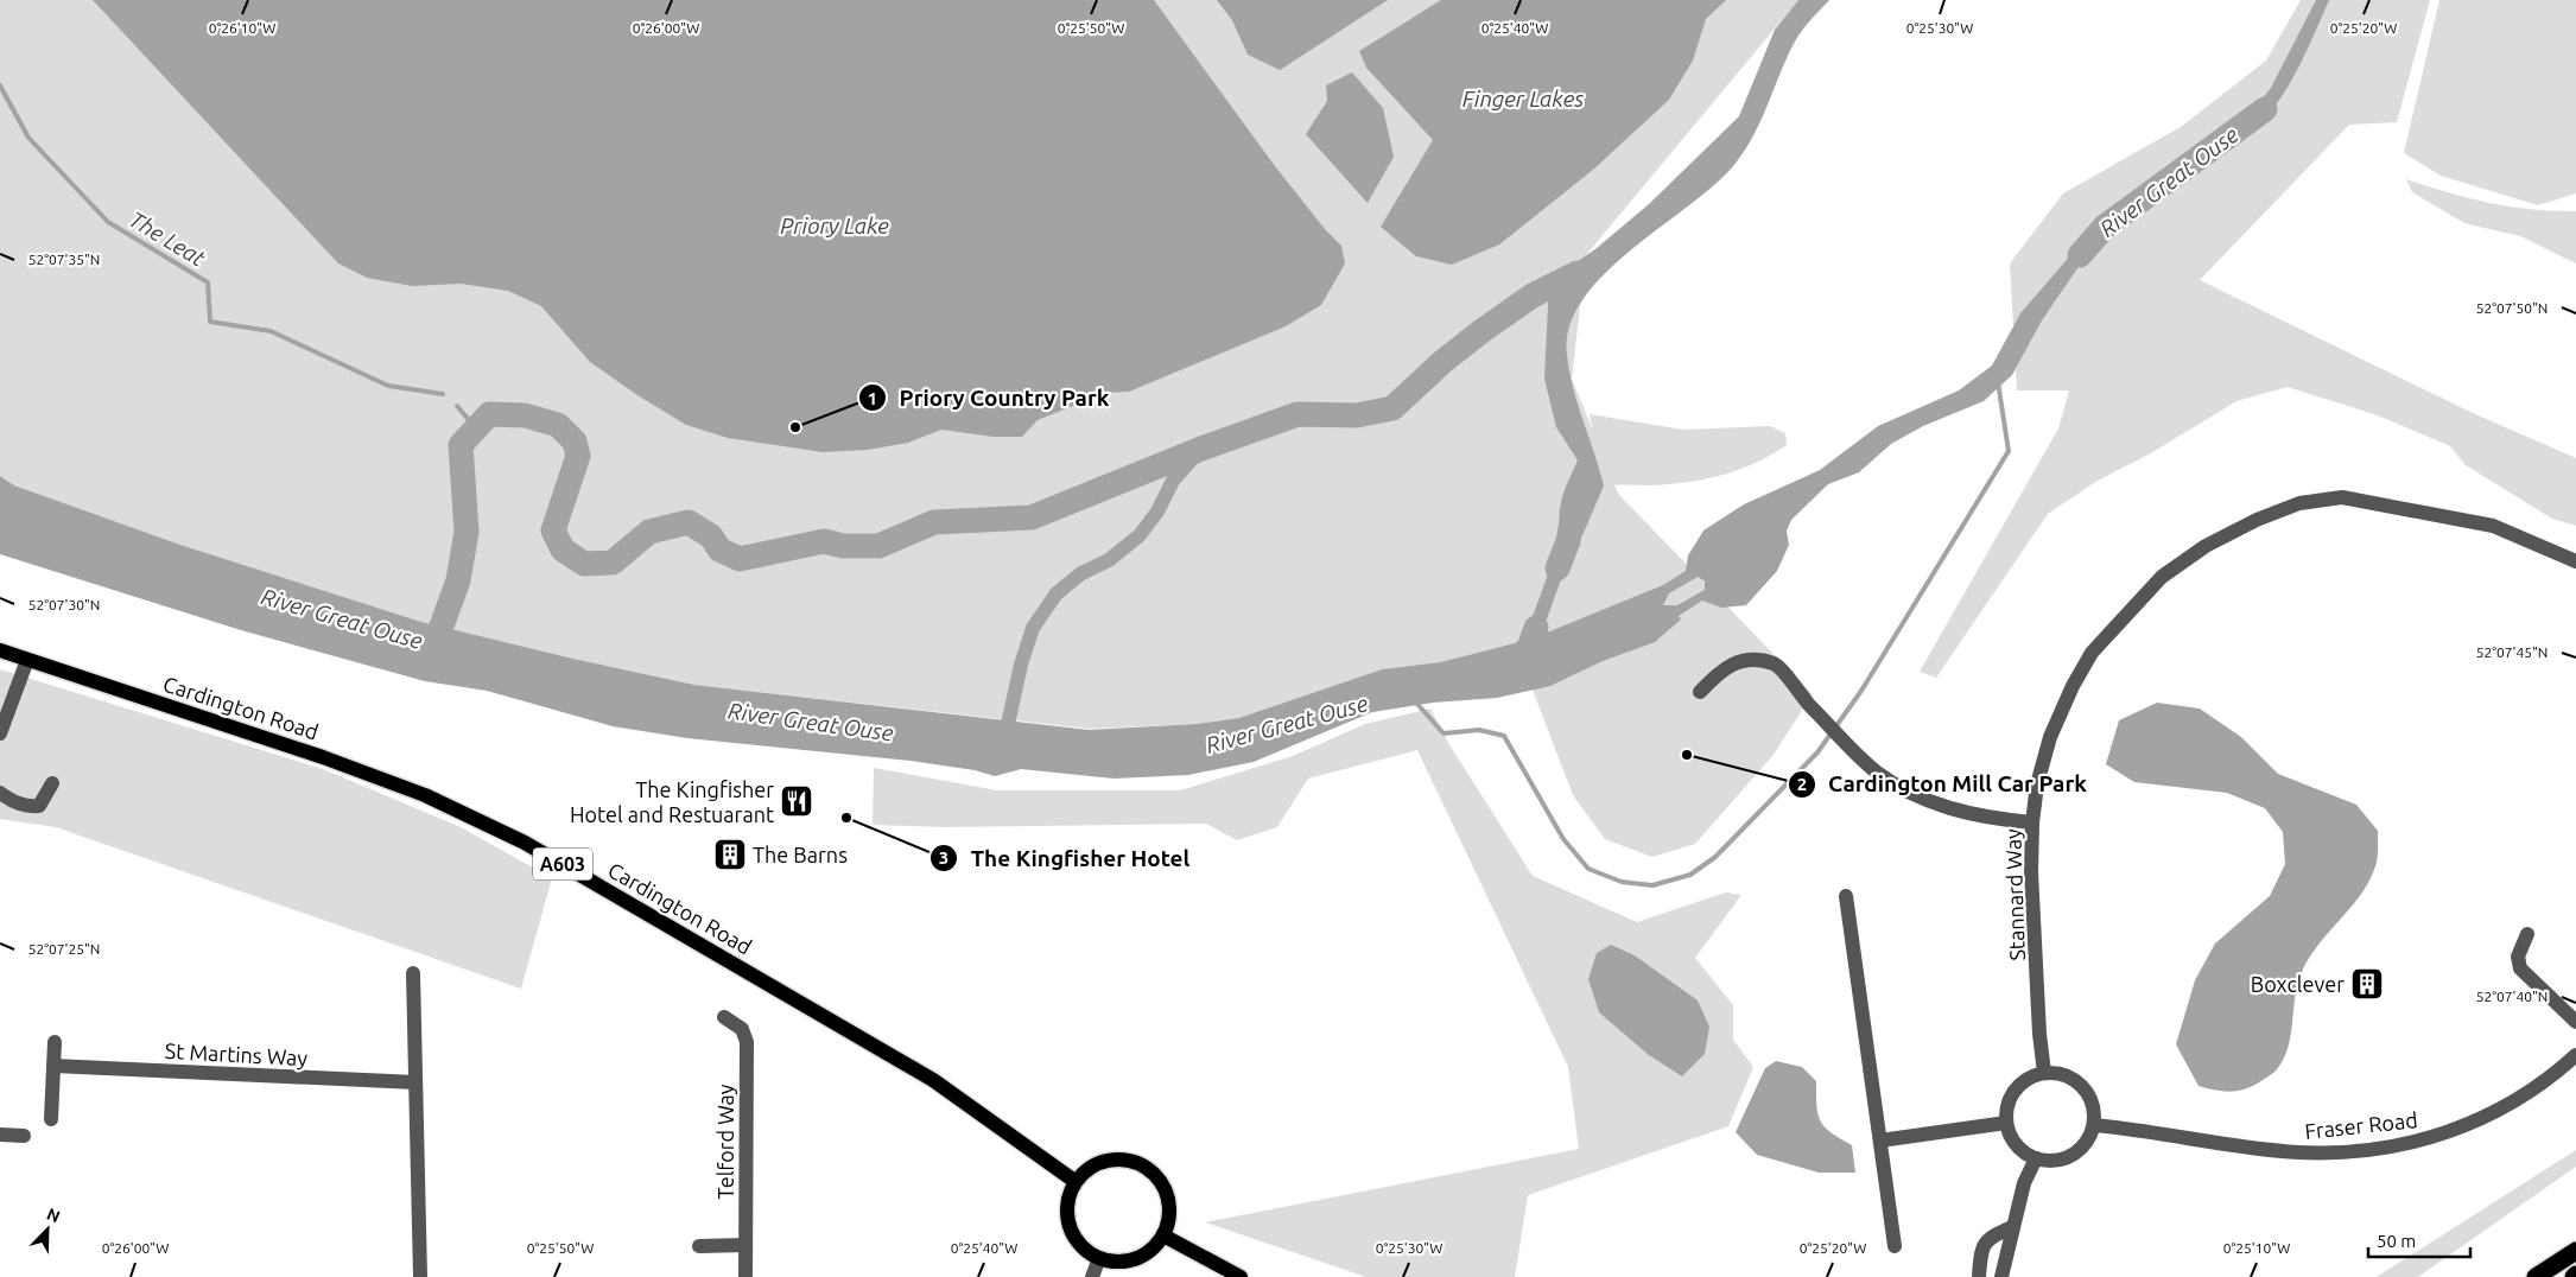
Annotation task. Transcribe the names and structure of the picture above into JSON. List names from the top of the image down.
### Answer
{
  "streets": {
    "main road": ["Cardington Road", "A603"],
    "street": [
      "Stannard Way",
      "St Martins Way",
      "Fraser Road",
      "Telford Way"
    ]
  },
  "crossings": [
    ["Stannard Way", "Fraser Road"]
  ],
  "water": [
    "Finger Lakes",
    "River Great Ouse",
    "Priory Lake",
    "The Leat"
  ],
  "places": {
    "other": ["Priory Country Park", "Cardington Mill Car Park", "The Kingfisher Hotel"],
    "restaurant": ["The Kingfisher Hotel and Restuarant"],
    "building": ["The Barns", "Boxclever"]
  },
  "scale_bar": "50 m",
  "north": "top right",
  "coordinates": [
    "0°26'10\"W",
    "0°26'00\"W",
    "0°25'50\"W",
    "0°25'40\"W",
    "0°25'30\"W",
    "0°25'20\"W",
    "52°07'35\"N",
    "52°07'50\"N",
    "52°07'30\"N",
    "52°07'45\"N",
    "52°07'25\"N",
    "52°07'40\"N",
    "0°25'10\"W"
  ]
}
